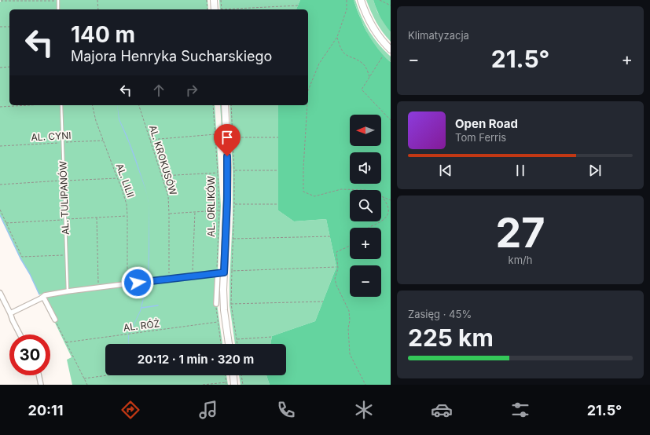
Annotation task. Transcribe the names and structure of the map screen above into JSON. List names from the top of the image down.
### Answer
{
  "streets": {
    "lane": ["AL. TULIPANÓW"],
    "path": [
      "AL. CYNI",
      "AL. KROKUSÓW",
      "AL. LILII",
      "AL. ORLIKÓW",
      "AL. RÓŻ"
    ]
  },
  "crossings": [
    ["AL. CYNI", "AL. LILII"],
    ["AL. CYNI", "AL. TULIPANÓW"]
  ],
  "north": "left",
  "page": {
    "tile": [
      "Klimatyzacja",
      ["27", "km/h"],
      ["Zasięg · 45%", "225 km"]
    ],
    "turn": ["140 m", "Majora Henryka Sucharskiego"],
    "heat": ["−", "21.5°", "+"],
    "song": ["Open Road", "Tom Ferris"],
    "map_buttons": ["+", "−"],
    "limit": "30",
    "trip": "20:12 · 1 min · 320 m",
    "tabs": ["20:11", "21.5°"]
  }
}
